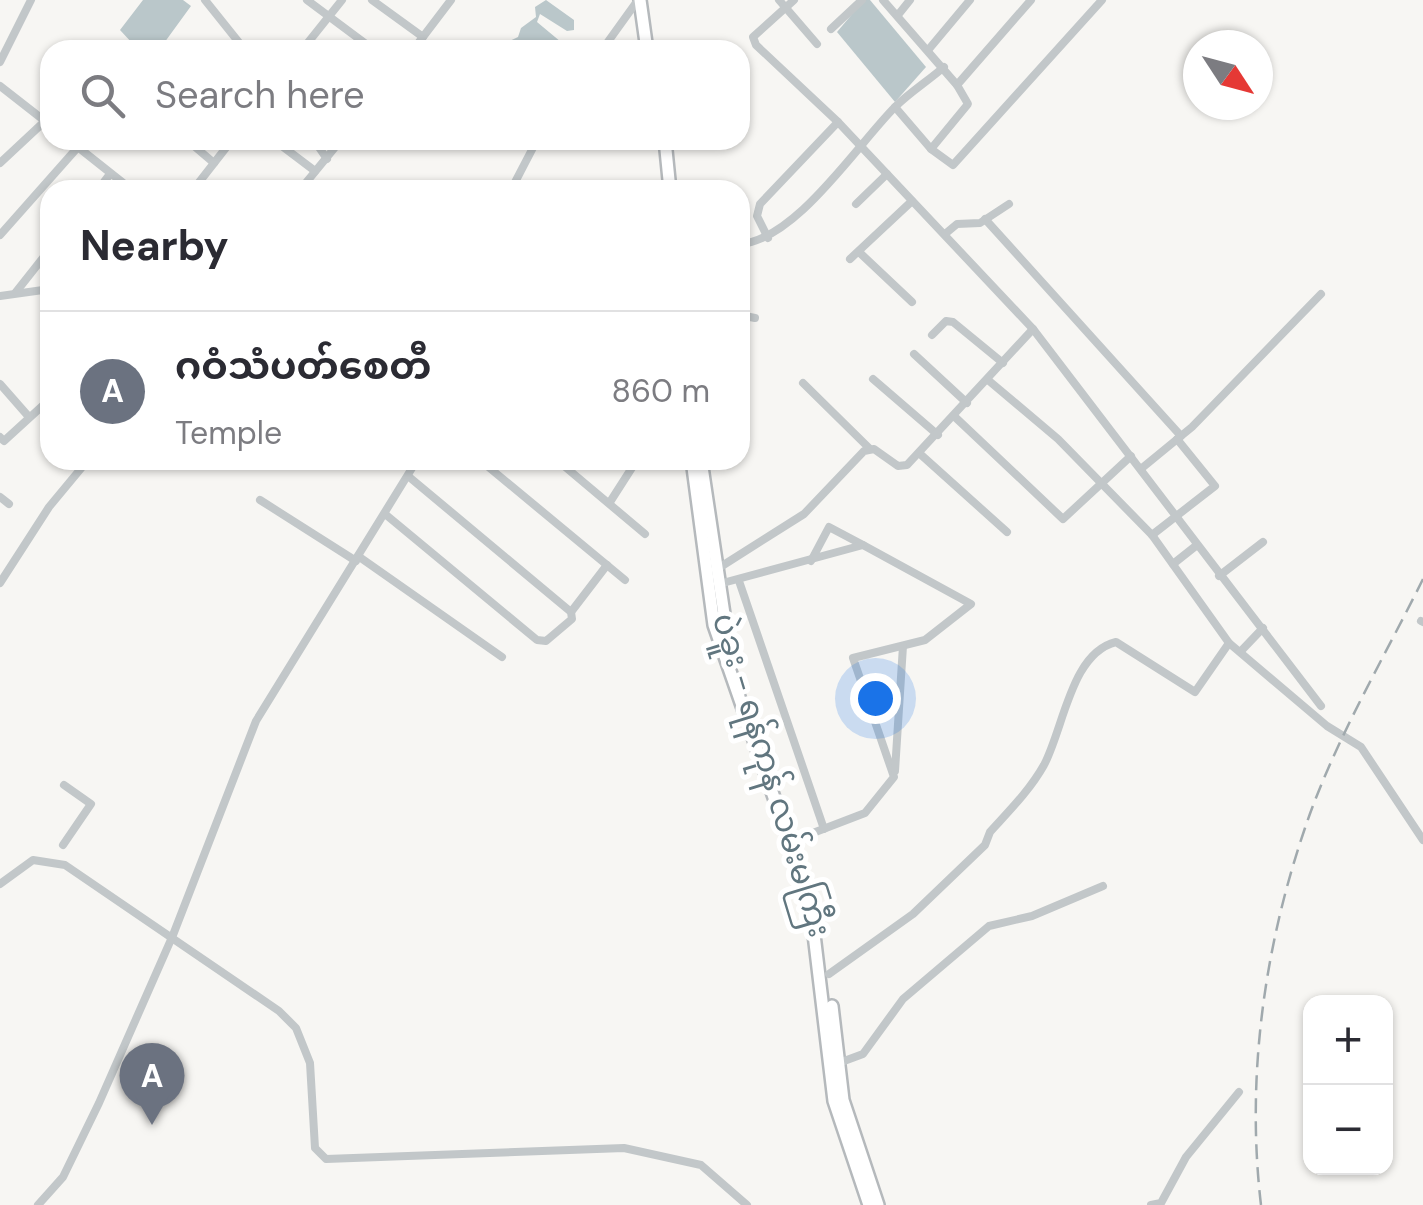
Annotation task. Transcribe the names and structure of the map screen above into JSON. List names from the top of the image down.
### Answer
{
  "streets": {
    "highway": ["ပဲခူး - ရန်ကုန် လမ်းမကြီး"]
  },
  "north": "bottom right",
  "page": {
    "search": "Search here",
    "heading": "Nearby",
    "list": [
      {
        "mark": "A",
        "name": "ဂဝံသံပတ်စေတီ",
        "note": "Temple",
        "value": "860 m"
      }
    ],
    "map_buttons": ["+", "−"],
    "pins": "A"
  }
}
